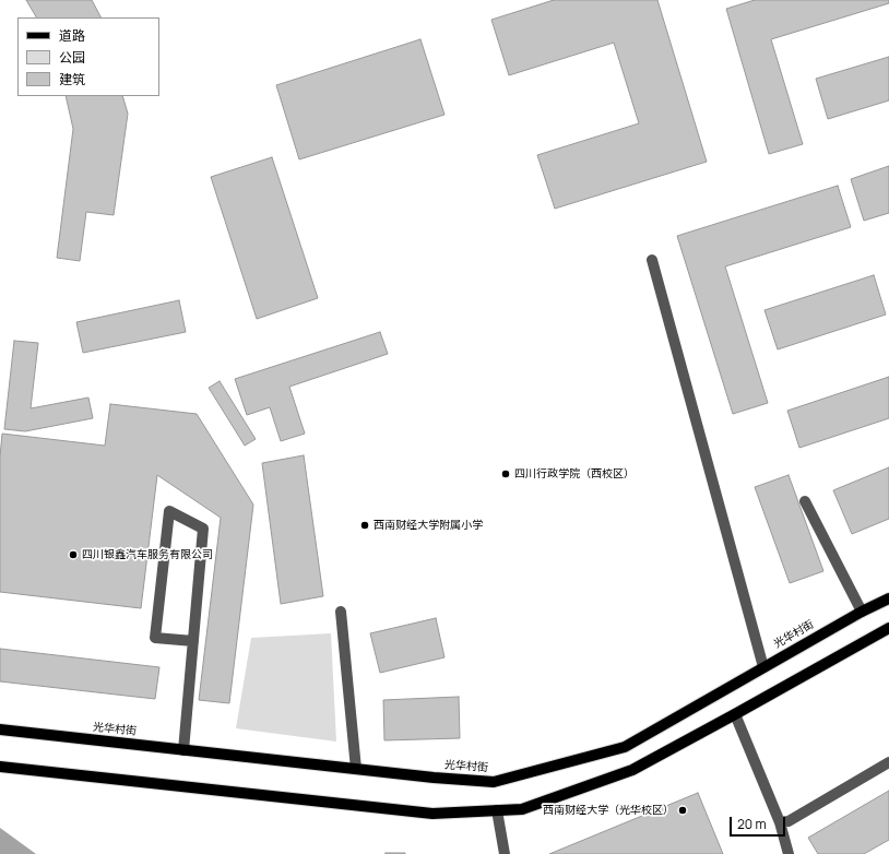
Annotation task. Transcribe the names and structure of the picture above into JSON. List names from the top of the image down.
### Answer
{
  "streets": {
    "main road": ["光华村街"]
  },
  "places": [
    "四川行政学院（西校区）",
    "西南财经大学附属小学",
    "四川银鑫汽车服务有限公司",
    "西南财经大学（光华校区）"
  ],
  "legend": ["道路", "公园", "建筑"],
  "scale_bar": "20 m"
}
